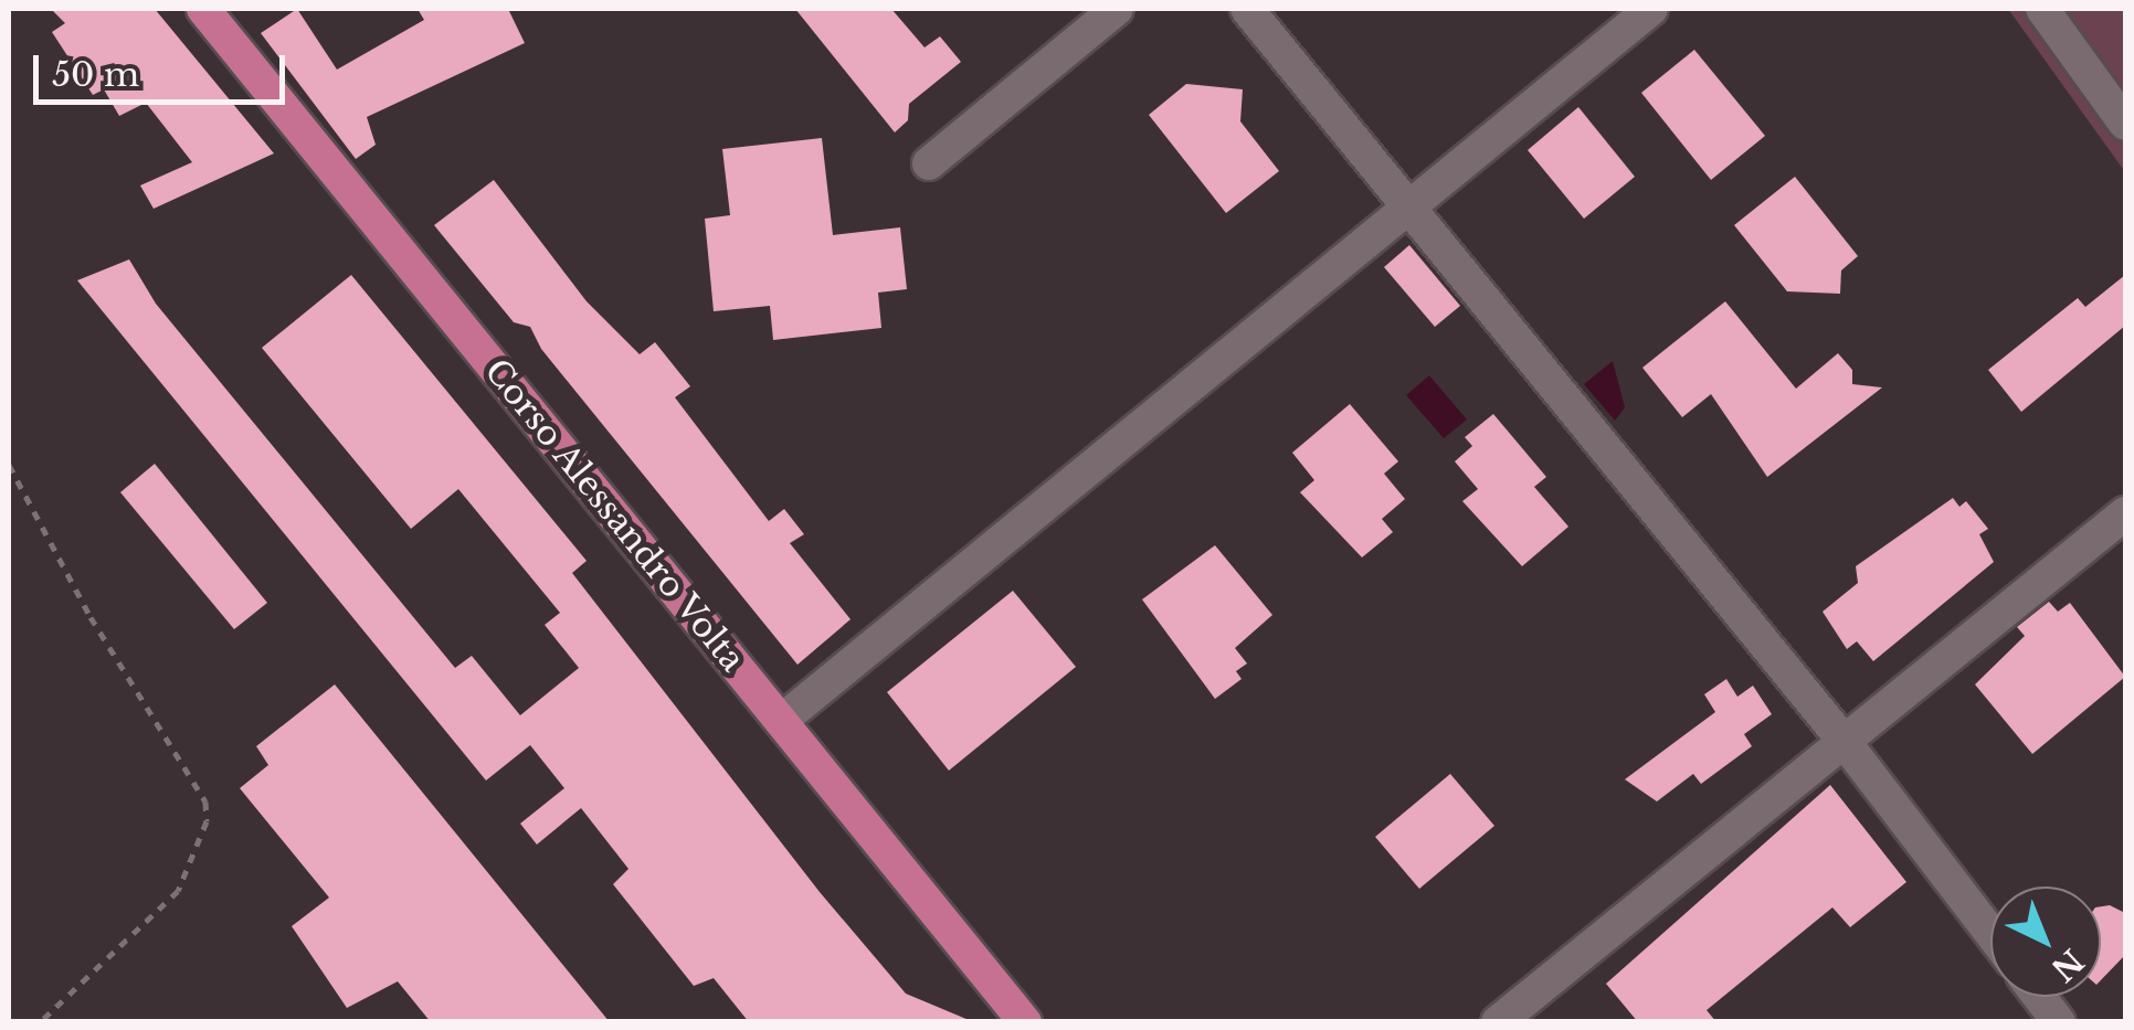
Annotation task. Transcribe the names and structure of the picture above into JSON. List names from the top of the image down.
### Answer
{
  "streets": {
    "main road": ["Corso Alessandro Volta"]
  },
  "scale_bar": "50 m",
  "north": "bottom right"
}
